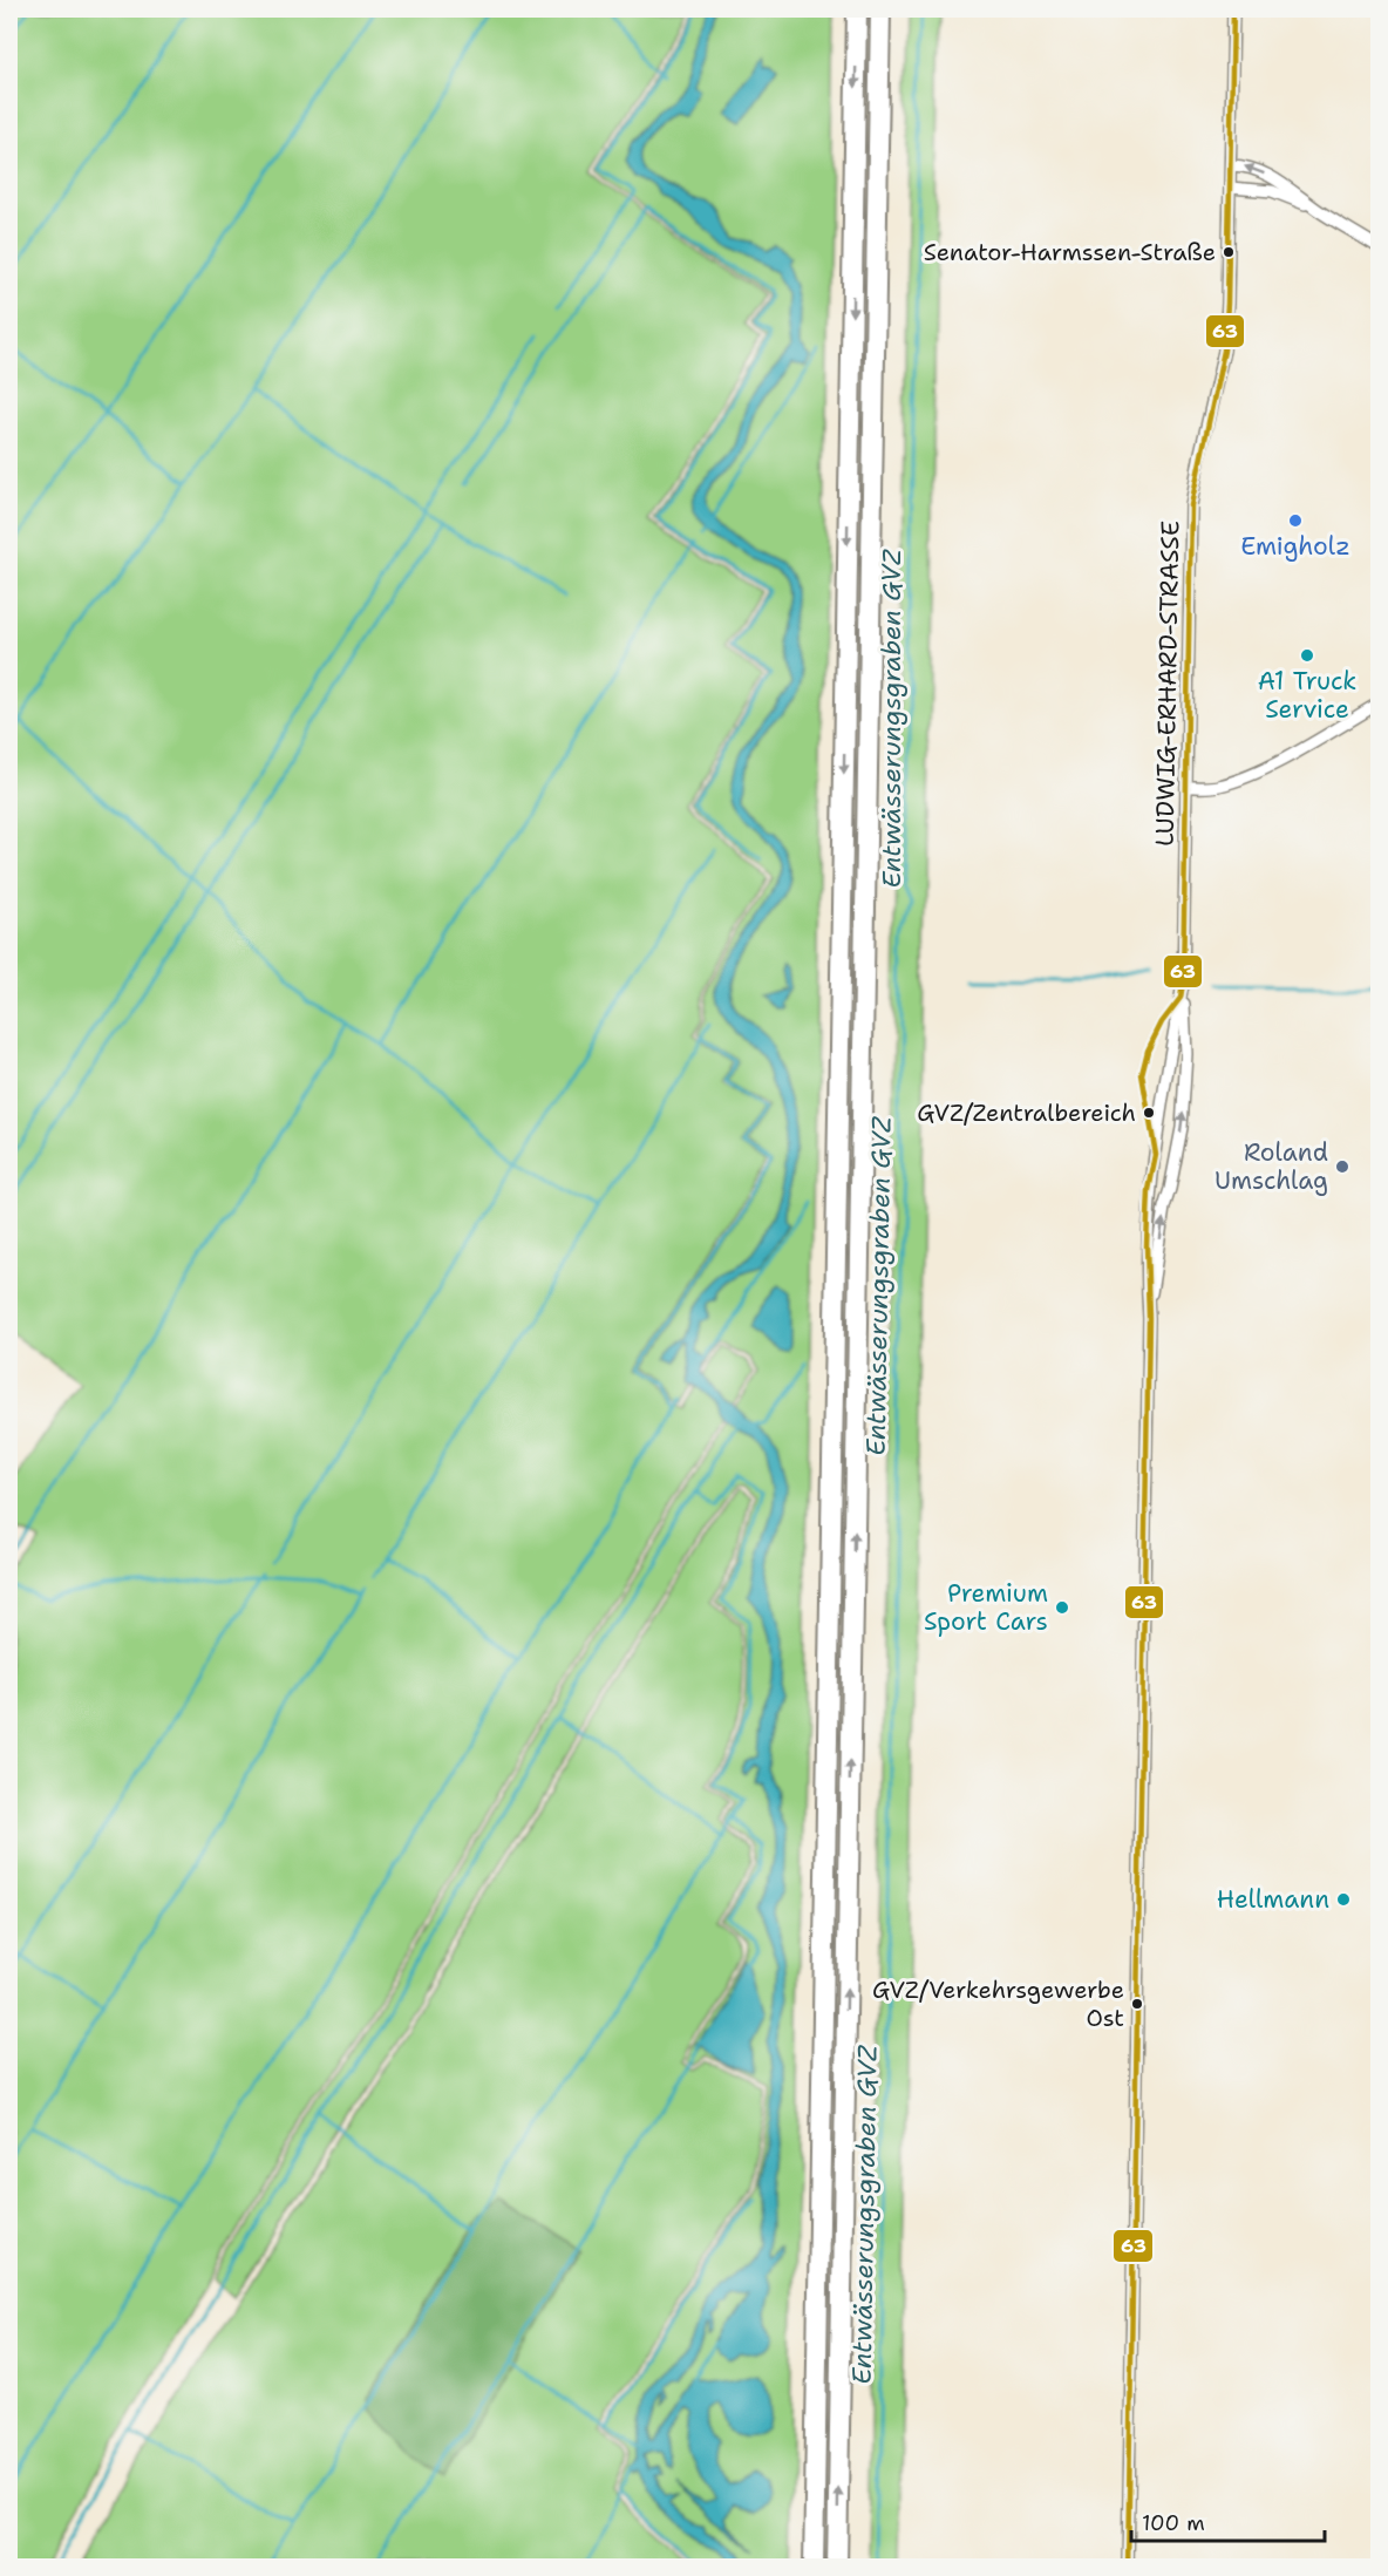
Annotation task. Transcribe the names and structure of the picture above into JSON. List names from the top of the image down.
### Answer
{
  "streets": {
    "street": ["LUDWIG-ERHARD-STRASSE"]
  },
  "water": ["Entwässerungsgraben GVZ"],
  "places": [
    "Senator-Harmssen-Straße",
    "Emigholz",
    "A1 Truck Service",
    "GVZ/Zentralbereich",
    "Roland Umschlag",
    "Premium Sport Cars",
    "Hellmann",
    "GVZ/Verkehrsgewerbe Ost"
  ],
  "lines": ["transit line 63"],
  "scale_bar": "100 m"
}
